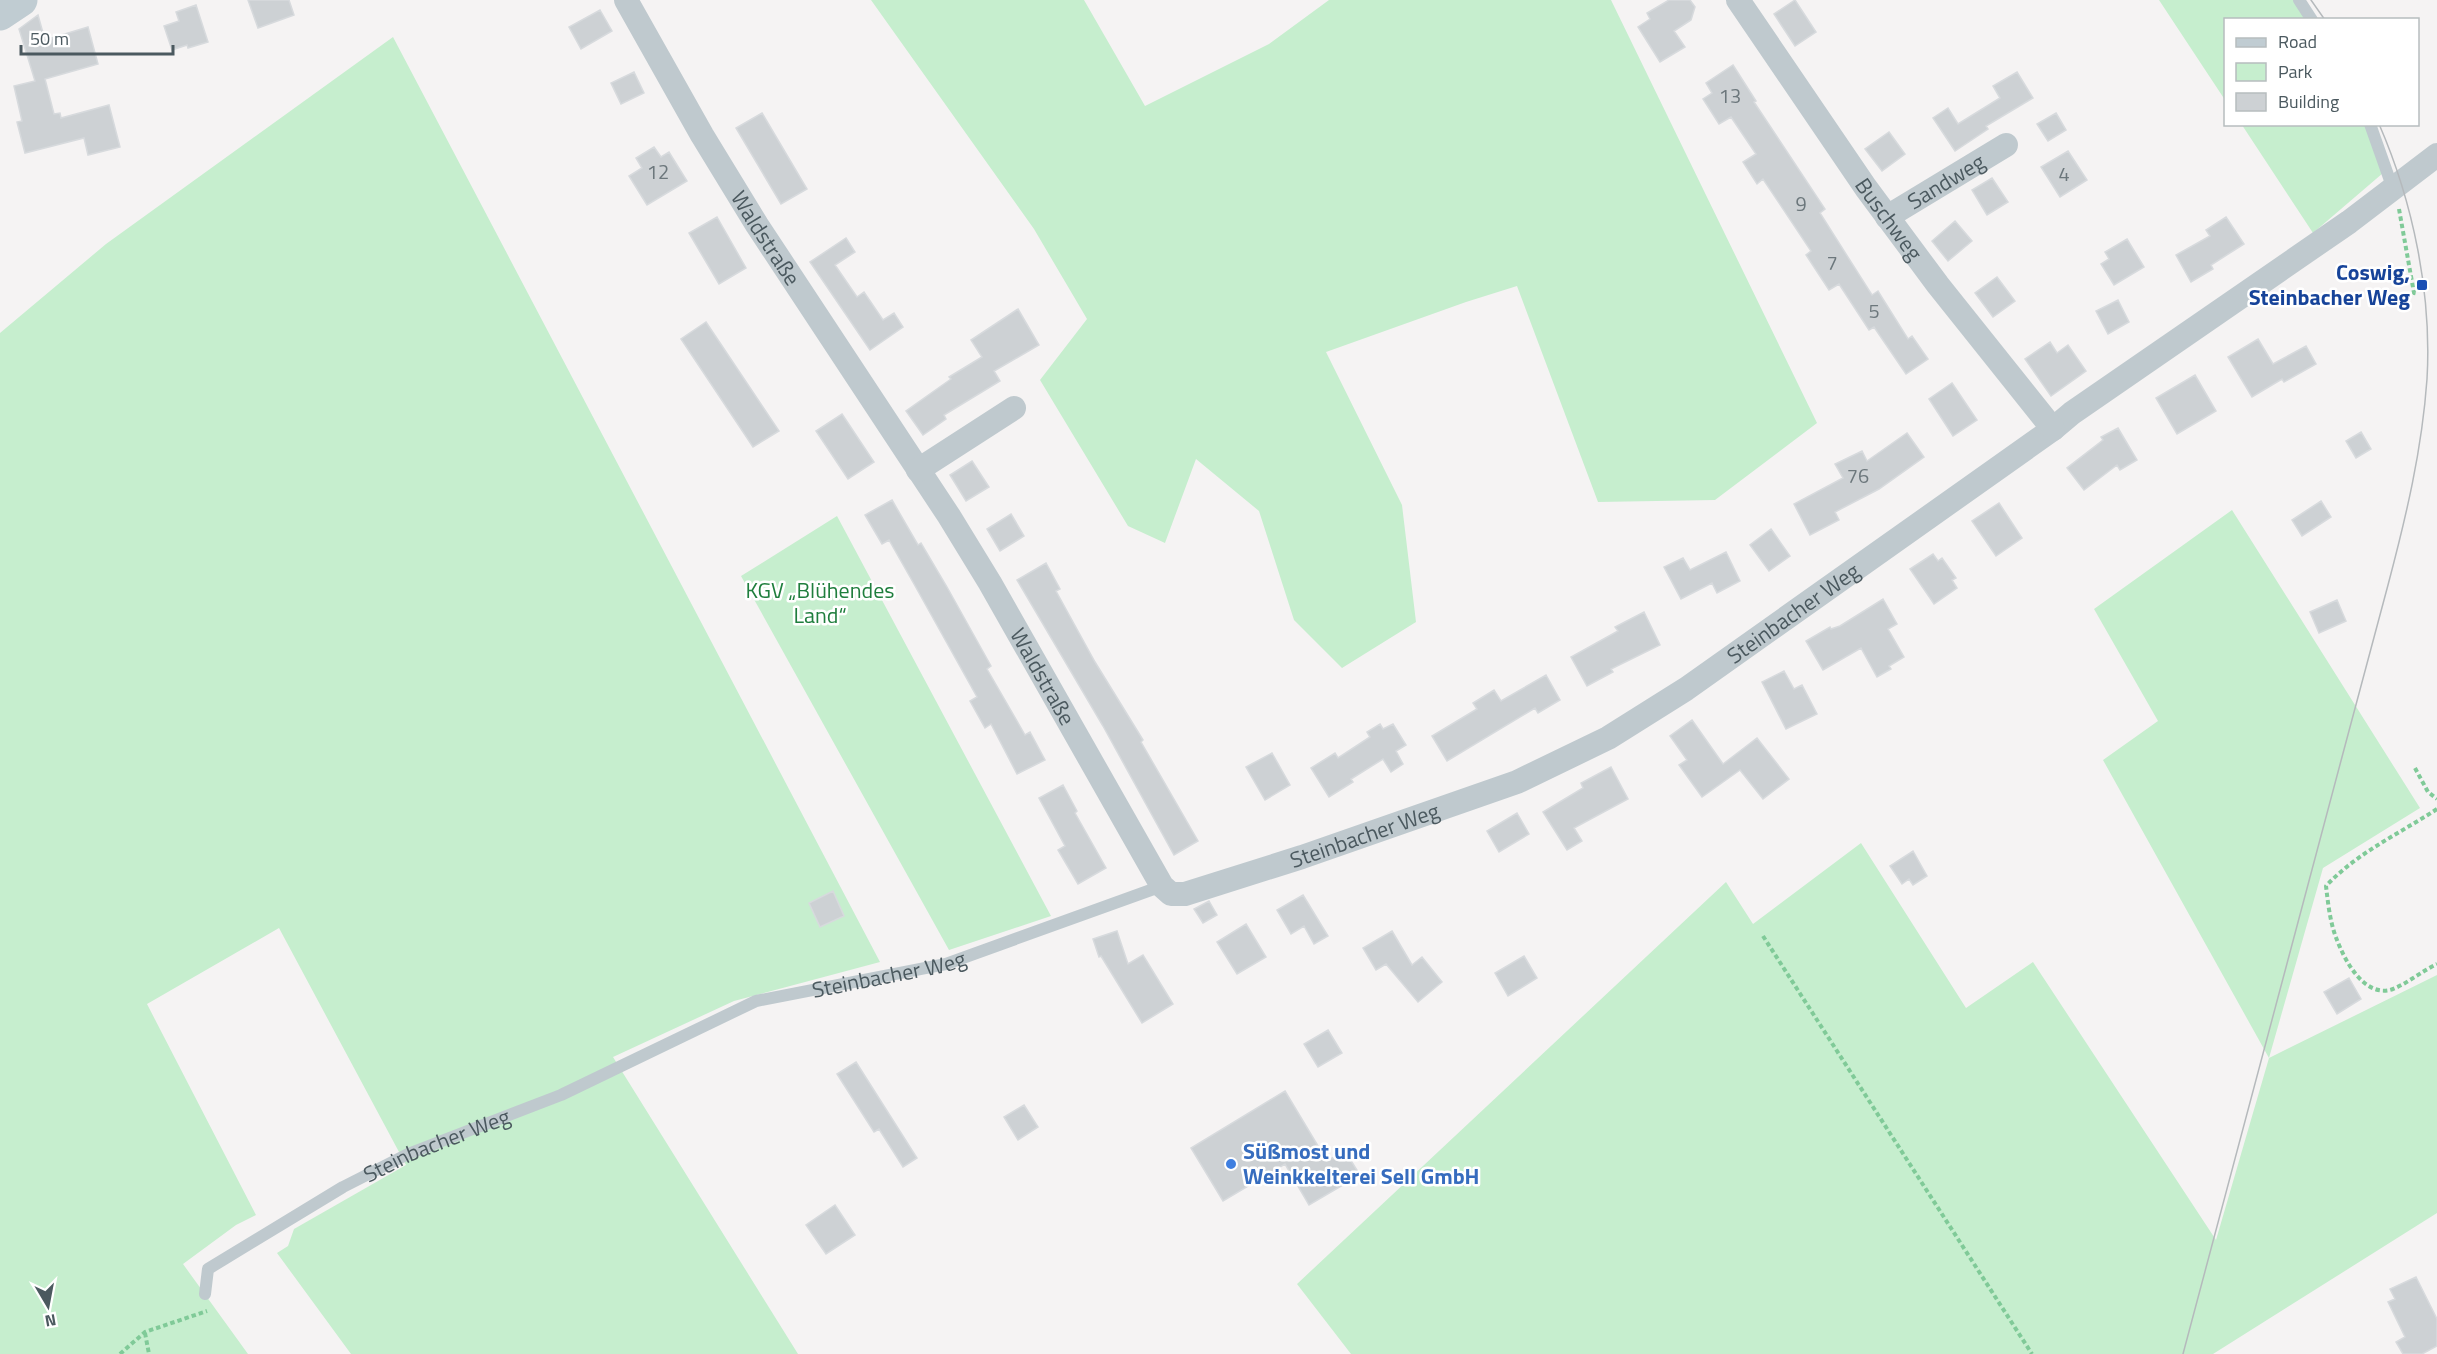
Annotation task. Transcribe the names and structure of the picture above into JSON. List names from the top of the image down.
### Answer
{
  "streets": {
    "street": [
      "Sandweg",
      "Buschweg",
      "Waldstraße",
      "Steinbacher Weg"
    ]
  },
  "crossings": [
    ["Sandweg", "Buschweg"],
    ["Buschweg", "Steinbacher Weg"],
    ["Waldstraße", "Steinbacher Weg"]
  ],
  "parks": ["KGV „Blühendes Land“"],
  "places": {
    "transit": ["Coswig, Steinbacher Weg"],
    "other": ["Süßmost und Weinkkelterei Sell GmbH"]
  },
  "house_numbers": [
    "13",
    "12",
    "4",
    "9",
    "7",
    "5",
    "76"
  ],
  "legend": ["Road", "Park", "Building"],
  "scale_bar": "50 m",
  "north": "bottom"
}
